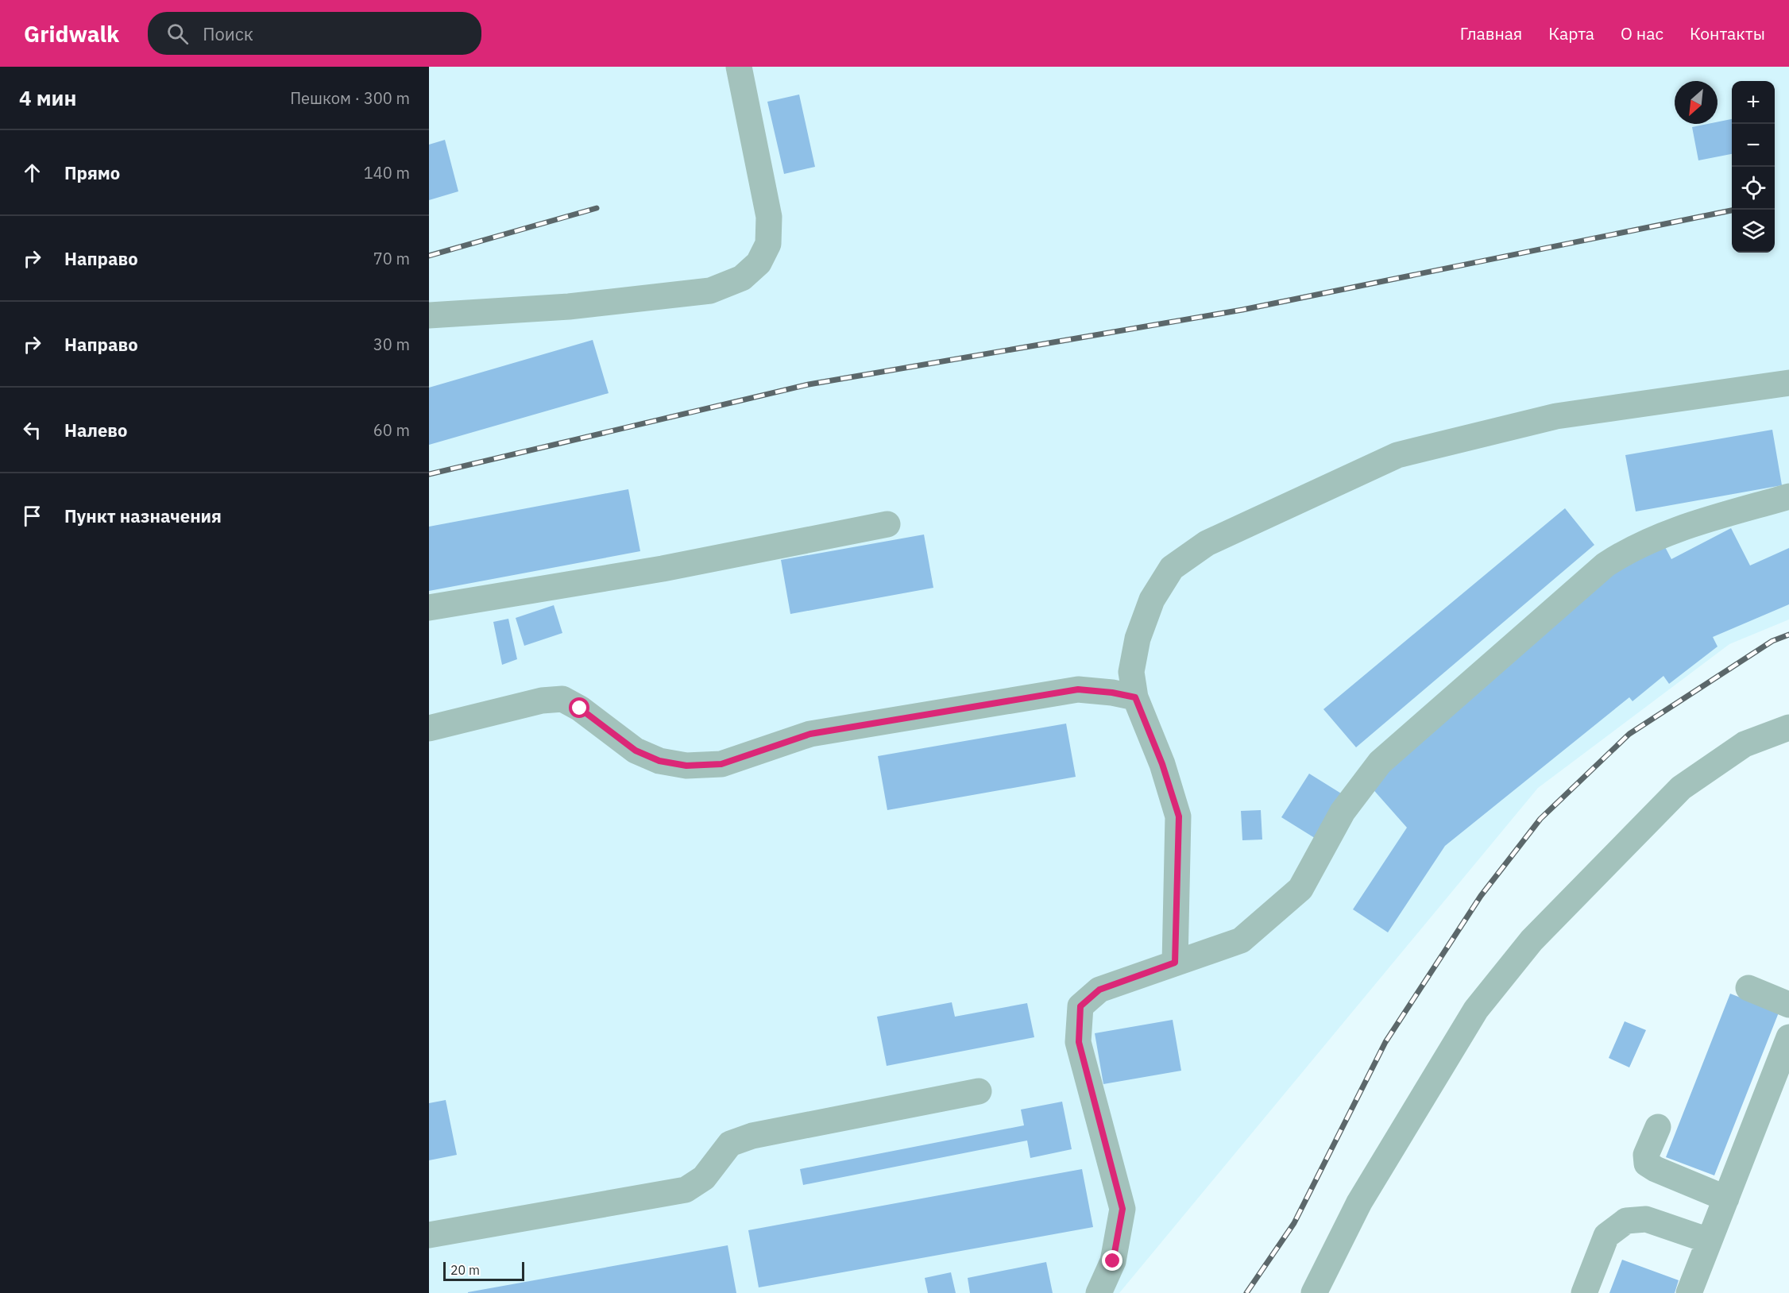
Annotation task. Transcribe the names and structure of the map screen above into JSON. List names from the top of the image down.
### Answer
{
  "scale_bar": "20 m",
  "north": "bottom left",
  "page": {
    "header": "Gridwalk",
    "search": "Поиск",
    "nav": [
      "Главная",
      "Карта",
      "О нас",
      "Контакты"
    ],
    "heading": ["4 мин", "Пешком · 300 m"],
    "map_buttons": ["+", "−"],
    "list": [
      ["Прямо", "140 m"],
      ["Направо", "70 m"],
      ["Направо", "30 m"],
      ["Налево", "60 m"],
      "Пункт назначения"
    ],
    "scale": "20 m"
  }
}
